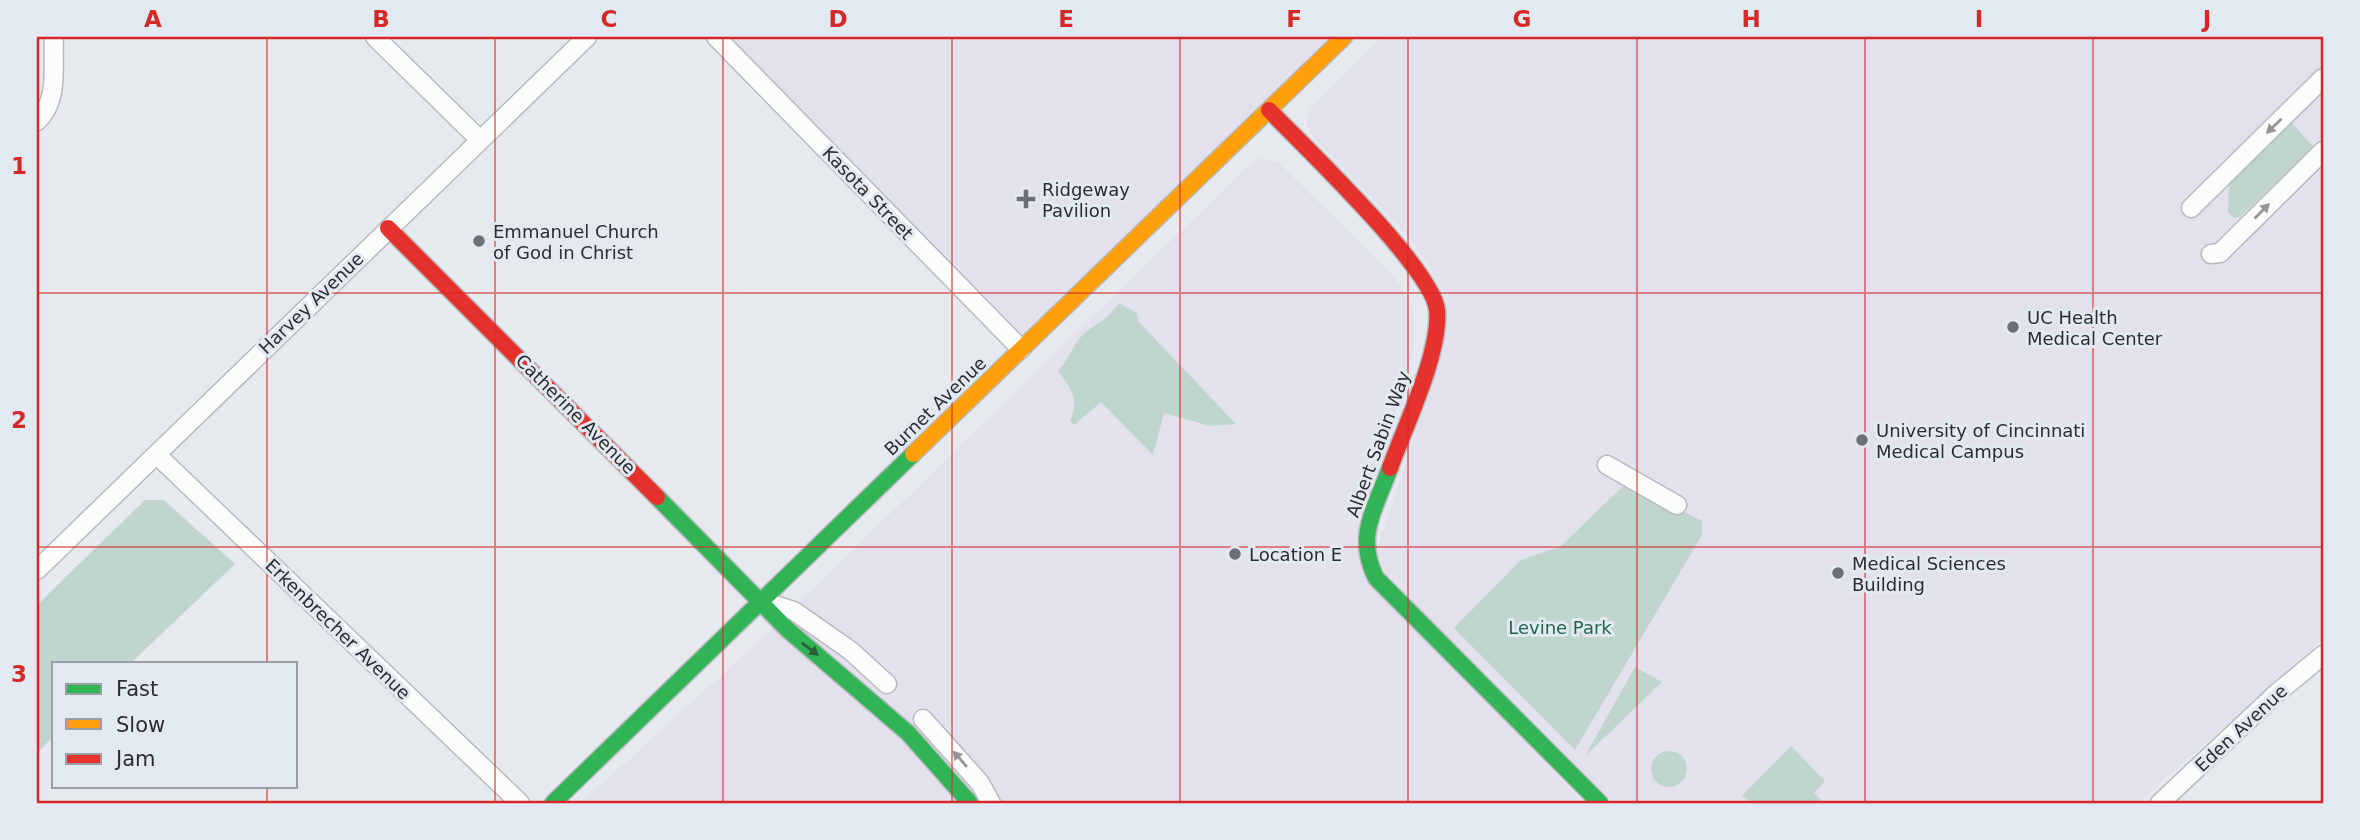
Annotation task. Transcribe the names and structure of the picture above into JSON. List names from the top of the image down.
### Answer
{
  "streets": {
    "street": [
      "Kasota Street",
      "Harvey Avenue",
      "Burnet Avenue",
      "Catherine Avenue",
      "Albert Sabin Way",
      "Erkenbrecher Avenue",
      "Eden Avenue"
    ]
  },
  "crossings": [
    ["Kasota Street", "Burnet Avenue"],
    ["Harvey Avenue", "Catherine Avenue"],
    ["Harvey Avenue", "Erkenbrecher Avenue"],
    ["Burnet Avenue", "Catherine Avenue"],
    ["Burnet Avenue", "Albert Sabin Way"]
  ],
  "parks": ["Levine Park"],
  "places": {
    "health": ["Ridgeway Pavilion"],
    "other": [
      "Emmanuel Church of God in Christ",
      "UC Health Medical Center",
      "University of Cincinnati Medical Campus",
      "Location E",
      "Medical Sciences Building"
    ]
  },
  "legend": ["Fast", "Slow", "Jam"],
  "grid": {
    "columns": [
      "A",
      "B",
      "C",
      "D",
      "E",
      "F",
      "G",
      "H",
      "I",
      "J"
    ],
    "rows": ["1", "2", "3"]
  }
}
